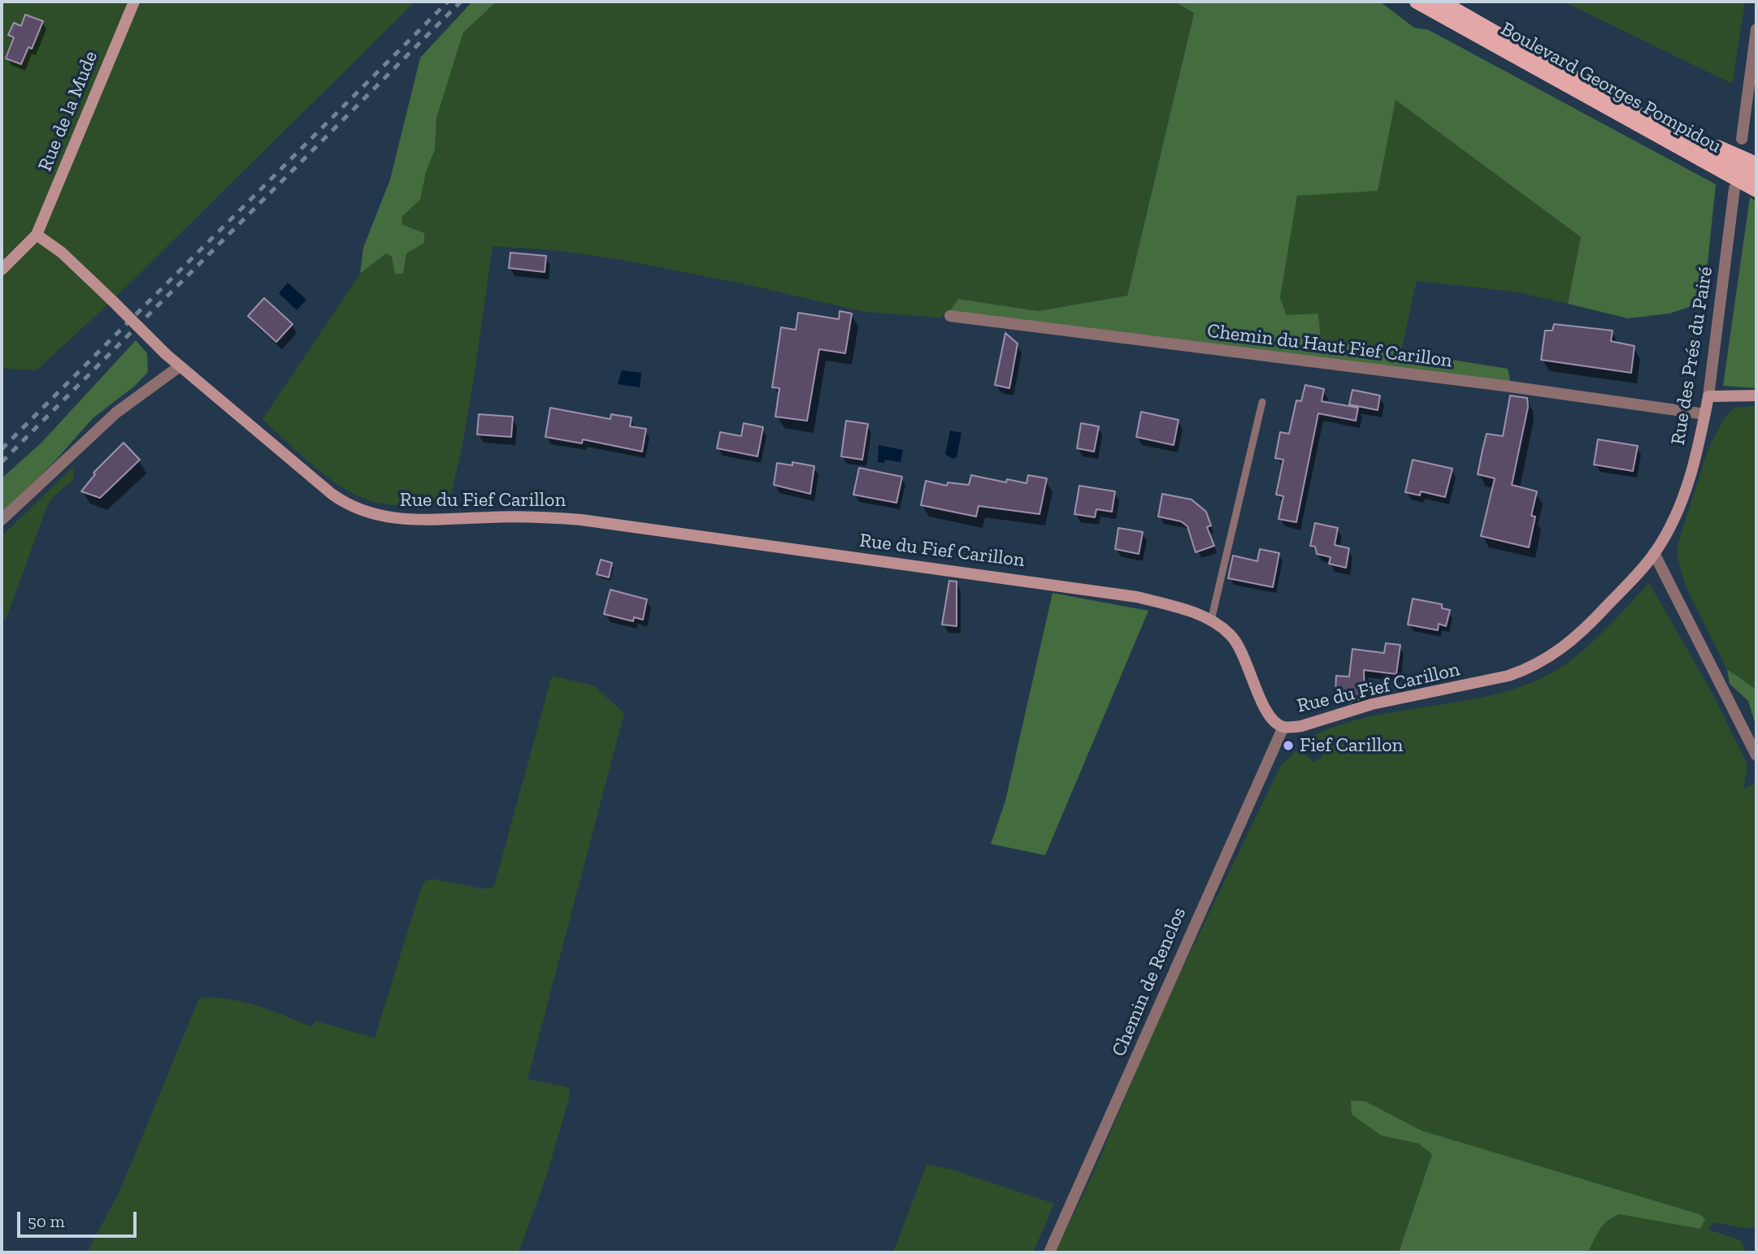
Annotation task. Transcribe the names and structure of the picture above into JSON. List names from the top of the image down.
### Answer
{
  "streets": {
    "main road": ["Boulevard Georges Pompidou"],
    "street": [
      "Rue de la Mude",
      "Chemin du Haut Fief Carillon",
      "Rue des Prés du Pairé",
      "Rue du Fief Carillon",
      "Chemin de Renclos"
    ]
  },
  "crossings": [
    ["Rue de la Mude", "Rue du Fief Carillon"],
    ["Chemin du Haut Fief Carillon", "Rue des Prés du Pairé"],
    ["Rue des Prés du Pairé", "Rue du Fief Carillon"],
    ["Rue du Fief Carillon", "Chemin de Renclos"]
  ],
  "places": ["Fief Carillon"],
  "scale_bar": "50 m"
}
